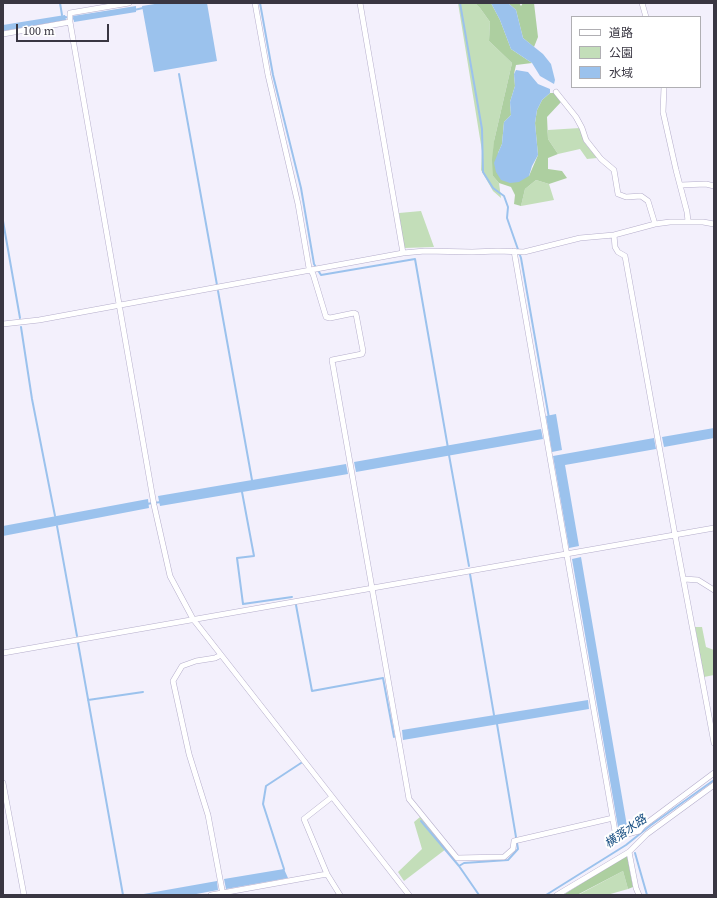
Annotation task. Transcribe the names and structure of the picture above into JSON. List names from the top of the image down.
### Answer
{
  "water": ["横落水路"],
  "legend": ["道路", "公園", "水域"],
  "scale_bar": "100 m"
}
